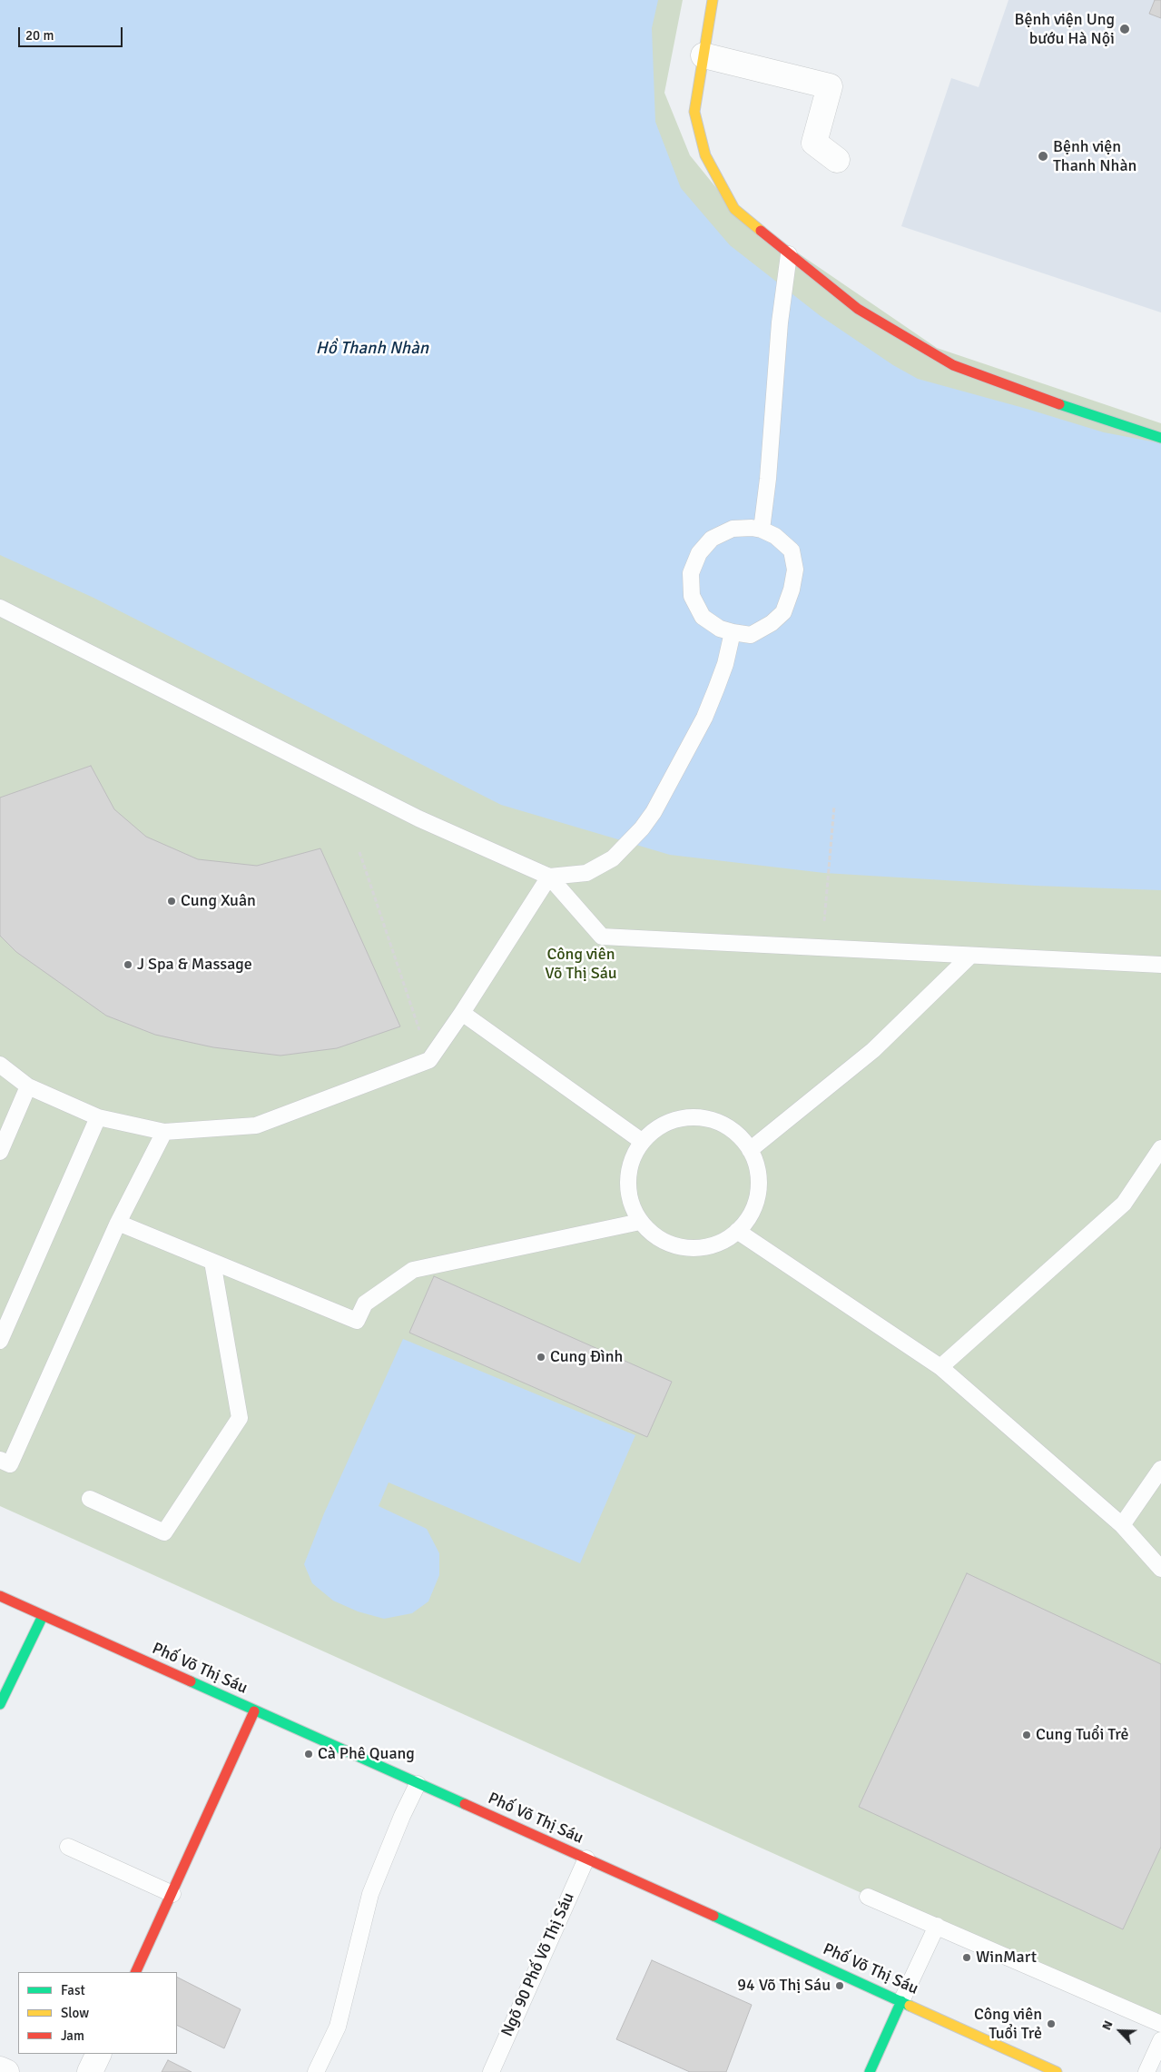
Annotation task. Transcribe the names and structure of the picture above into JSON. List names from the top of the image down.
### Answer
{
  "streets": {
    "street": ["Phố Võ Thị Sáu"],
    "lane": ["Ngõ 90 Phố Võ Thị Sáu"]
  },
  "crossings": [
    ["Phố Võ Thị Sáu", "Ngõ 90 Phố Võ Thị Sáu"]
  ],
  "water": ["Hồ Thanh Nhàn"],
  "parks": ["Công viên Võ Thị Sáu"],
  "places": [
    "Bệnh viện Ung bướu Hà Nội",
    "Bệnh viện Thanh Nhàn",
    "Cung Xuân",
    "J Spa & Massage",
    "Cung Đình",
    "Cung Tuổi Trẻ",
    "Cà Phê Quang",
    "WinMart",
    "94 Võ Thị Sáu",
    "Công viên Tuổi Trẻ"
  ],
  "legend": ["Fast", "Slow", "Jam"],
  "scale_bar": "20 m",
  "north": "top left"
}
